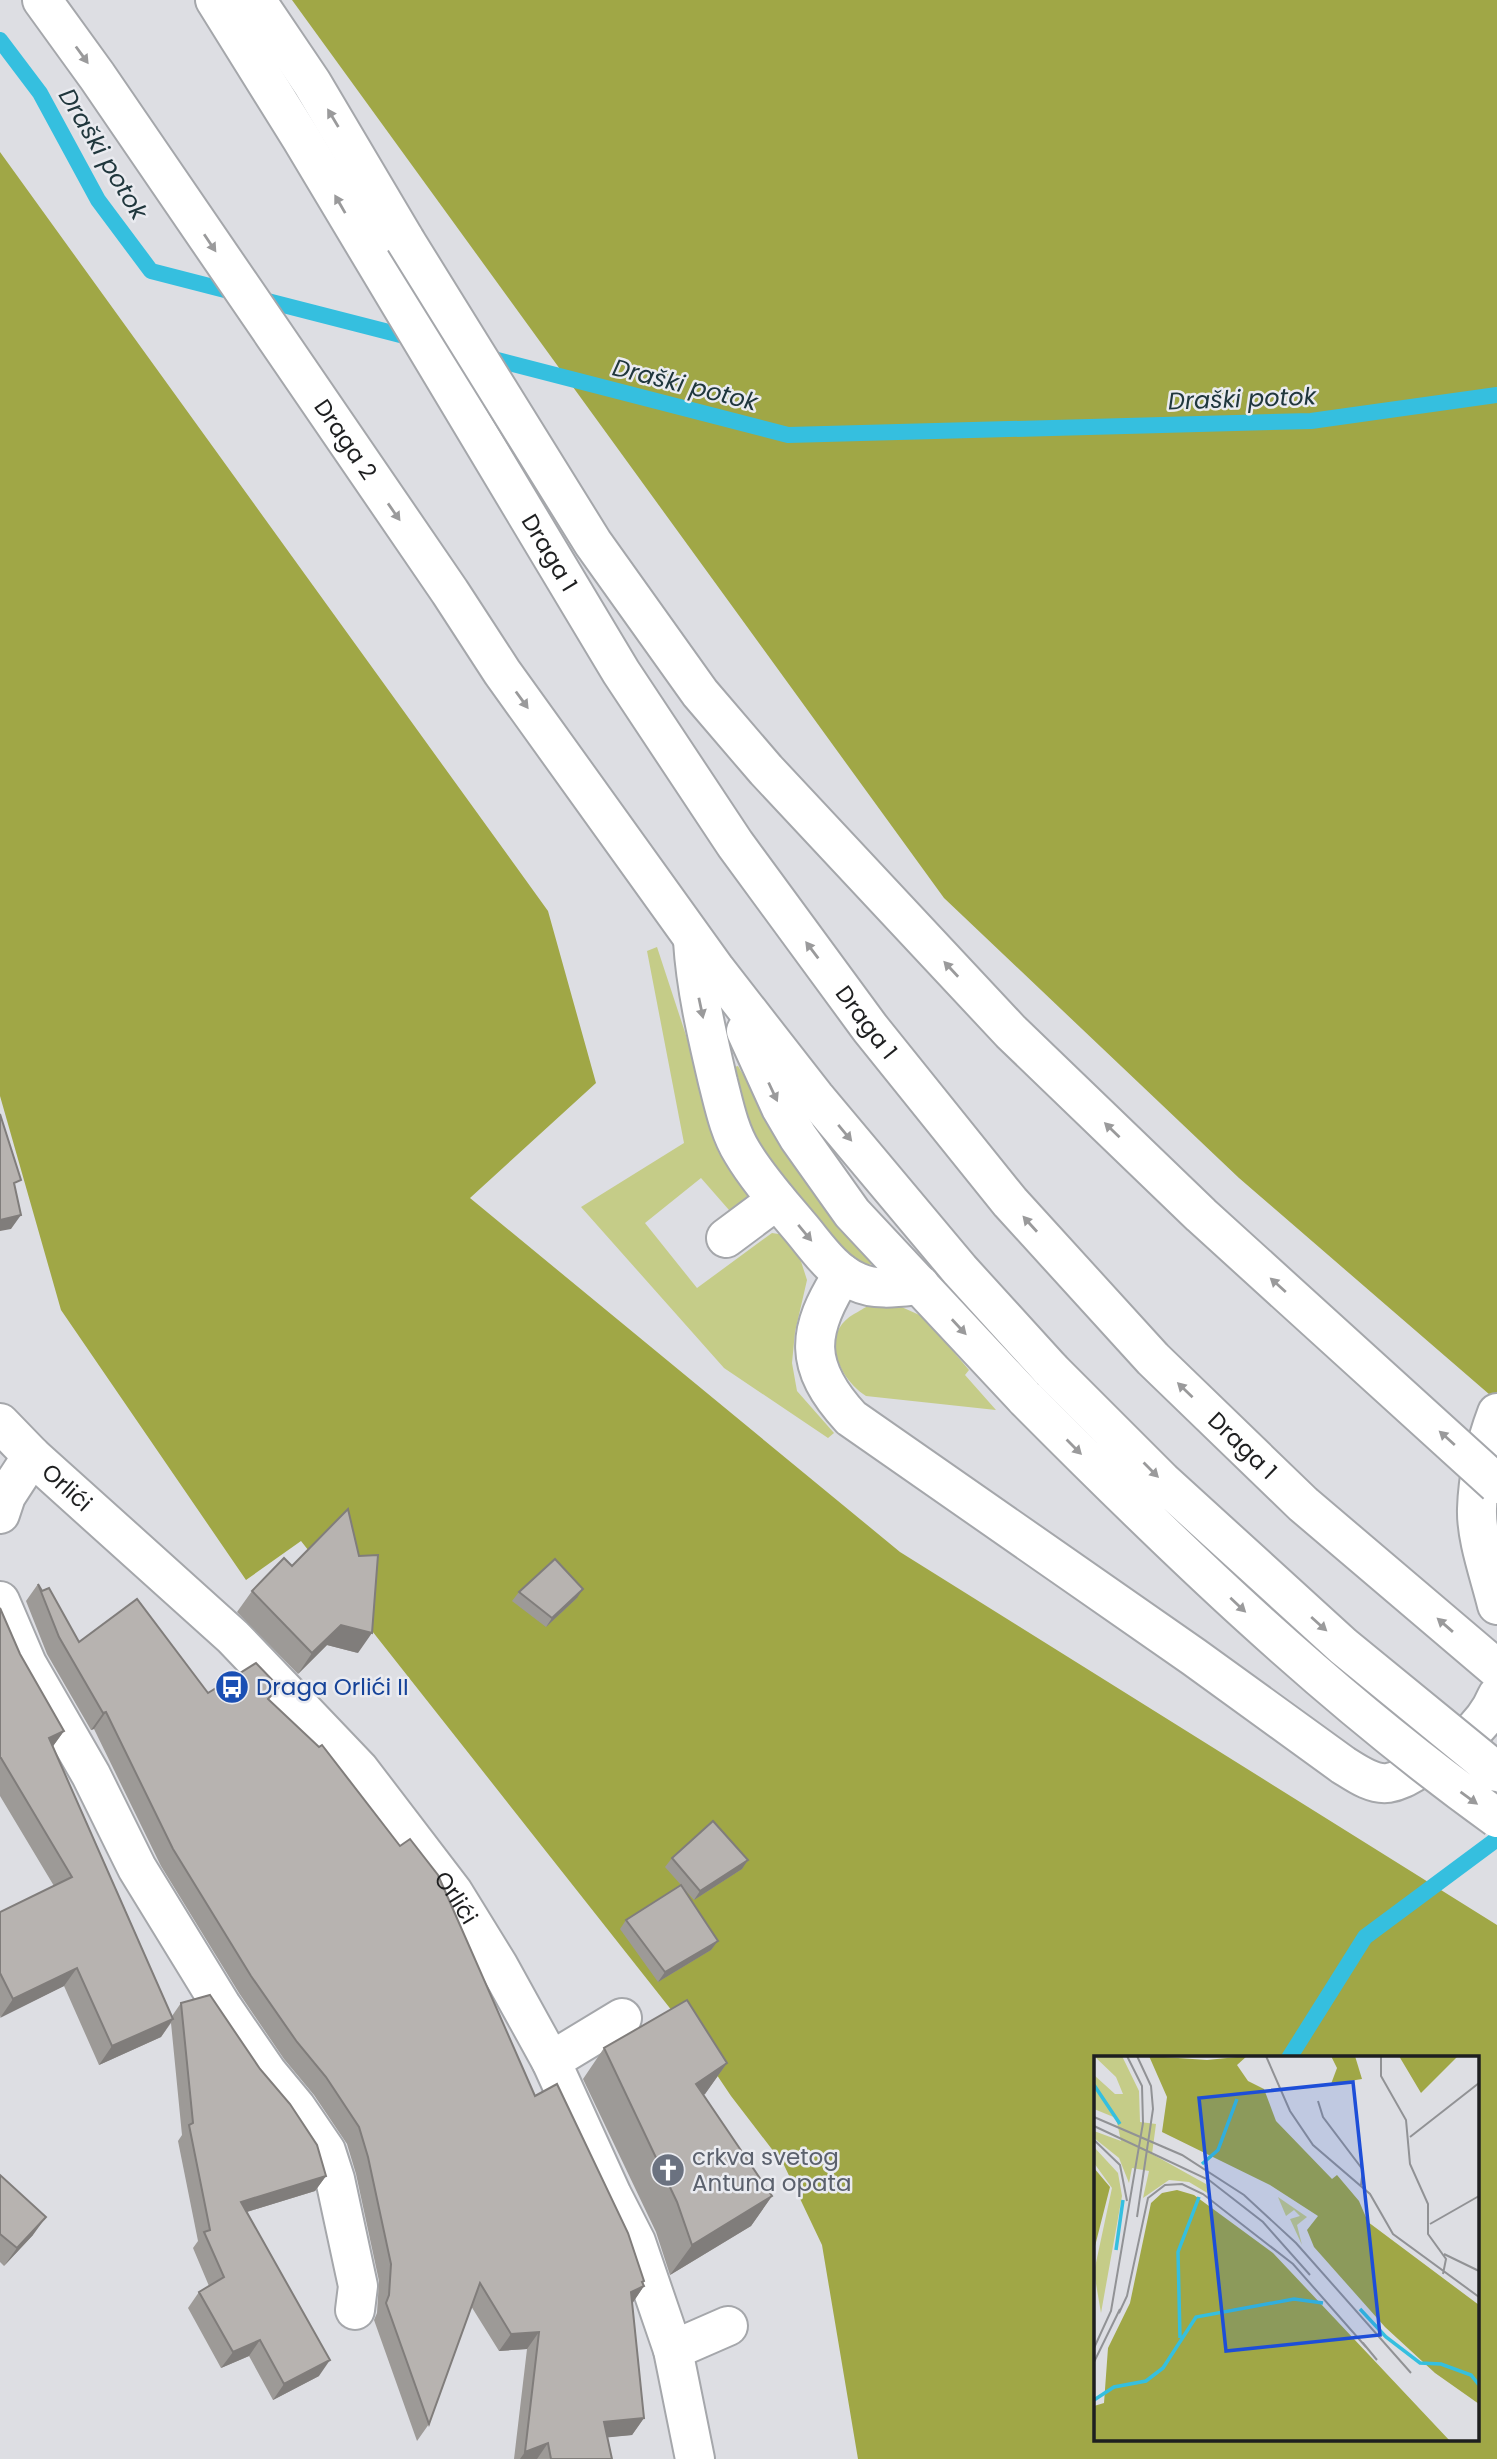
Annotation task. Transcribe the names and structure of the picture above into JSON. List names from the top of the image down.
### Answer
{
  "streets": {
    "main road": ["Draga 2", "Draga 1", "Orlići"]
  },
  "water": ["Draški potok"],
  "places": {
    "bus stop": ["Draga Orlići II"],
    "church": ["crkva svetog Antuna opata"]
  }
}
